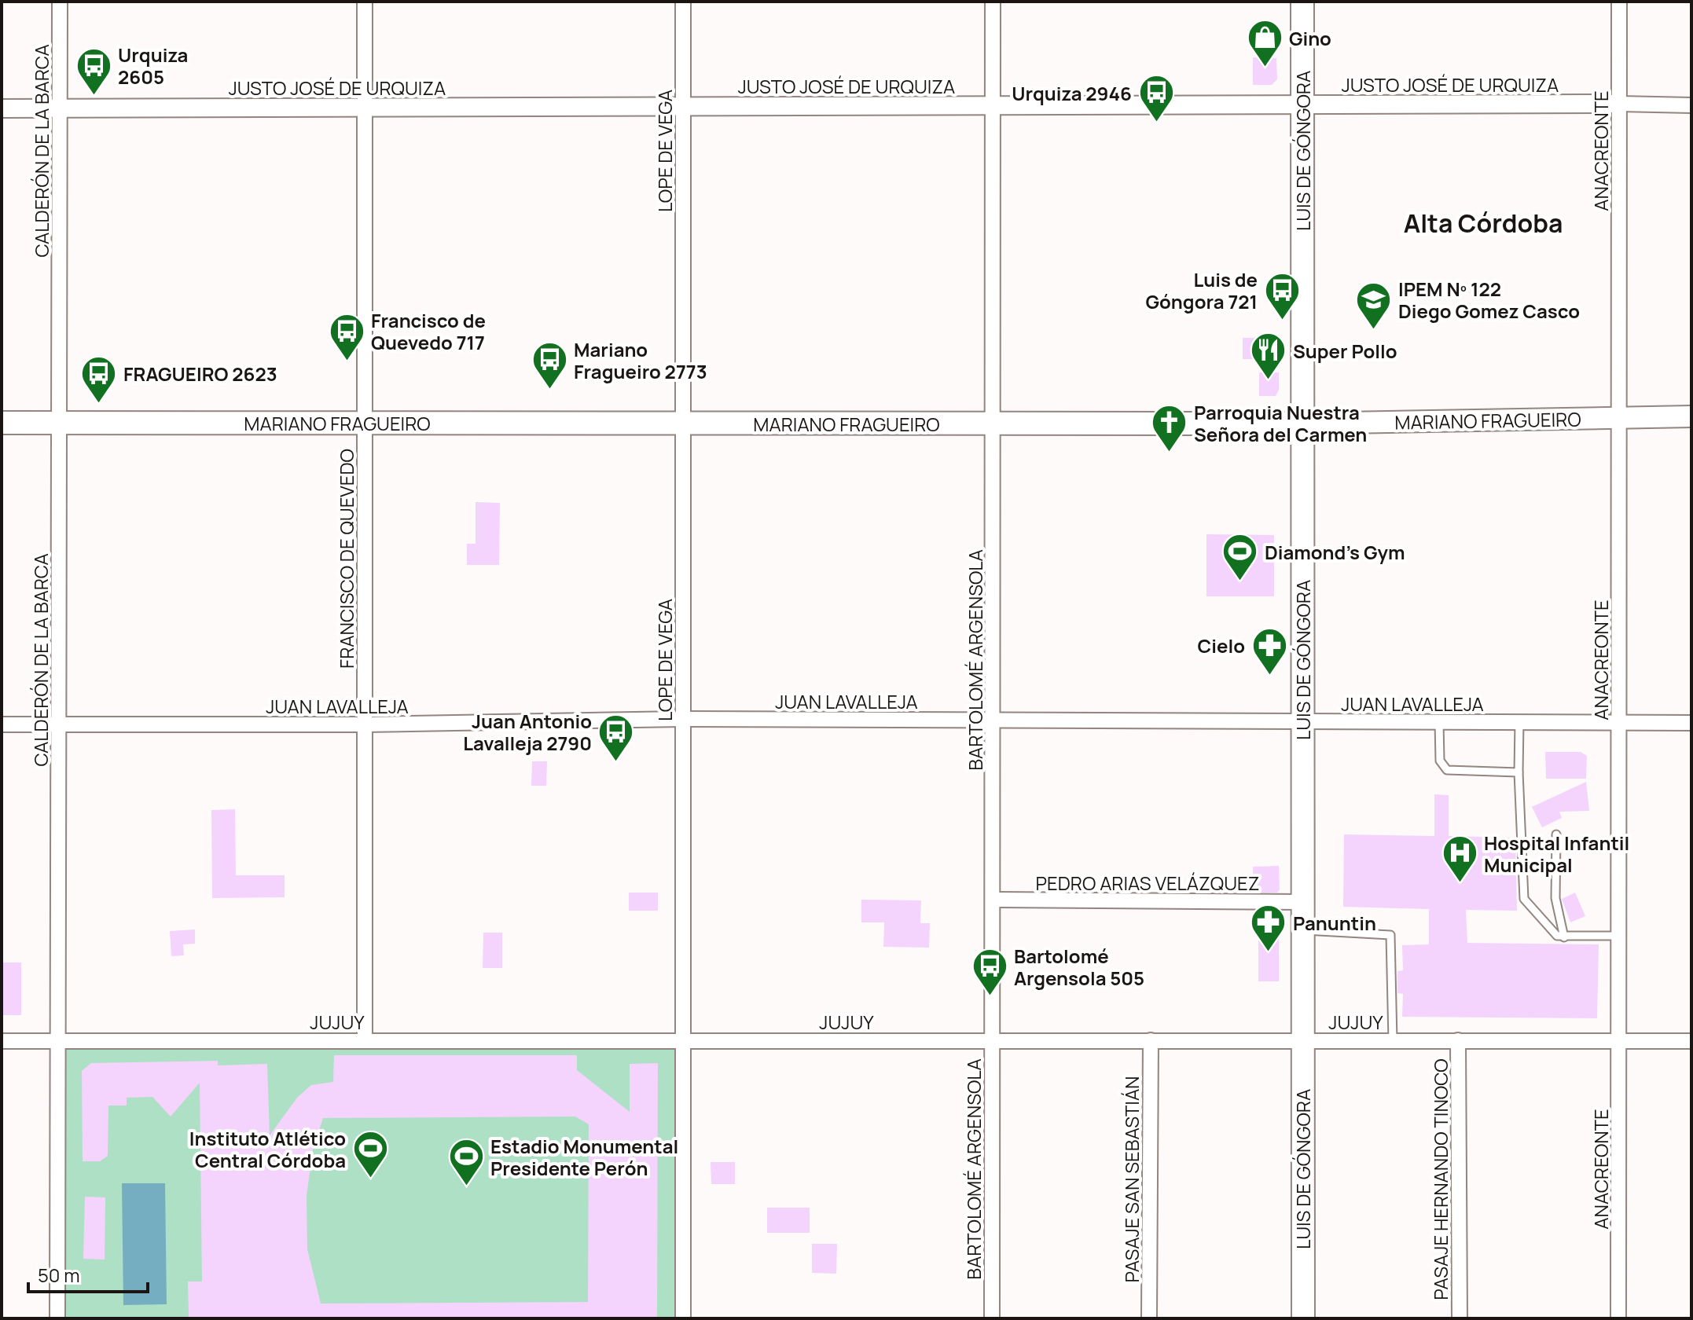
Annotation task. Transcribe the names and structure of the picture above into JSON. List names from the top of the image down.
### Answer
{
  "streets": {
    "main road": ["LUIS DE GÓNGORA", "MARIANO FRAGUEIRO"],
    "street": [
      "JUSTO JOSÉ DE URQUIZA",
      "CALDERÓN DE LA BARCA",
      "LOPE DE VEGA",
      "ANACREONTE",
      "FRANCISCO DE QUEVEDO",
      "BARTOLOMÉ ARGENSOLA",
      "JUAN LAVALLEJA",
      "PEDRO ARIAS VELÁZQUEZ",
      "JUJUY",
      "PASAJE SAN SEBASTIÁN",
      "PASAJE HERNANDO TINOCO"
    ]
  },
  "crossings": [
    ["JUSTO JOSÉ DE URQUIZA", "CALDERÓN DE LA BARCA"],
    ["JUSTO JOSÉ DE URQUIZA", "LOPE DE VEGA"],
    ["JUSTO JOSÉ DE URQUIZA", "LUIS DE GÓNGORA"],
    ["JUSTO JOSÉ DE URQUIZA", "ANACREONTE"],
    ["JUSTO JOSÉ DE URQUIZA", "FRANCISCO DE QUEVEDO"],
    ["JUSTO JOSÉ DE URQUIZA", "BARTOLOMÉ ARGENSOLA"],
    ["CALDERÓN DE LA BARCA", "MARIANO FRAGUEIRO"],
    ["CALDERÓN DE LA BARCA", "JUAN LAVALLEJA"],
    ["CALDERÓN DE LA BARCA", "JUJUY"],
    ["LOPE DE VEGA", "MARIANO FRAGUEIRO"],
    ["LOPE DE VEGA", "JUAN LAVALLEJA"],
    ["LOPE DE VEGA", "JUJUY"],
    ["LUIS DE GÓNGORA", "MARIANO FRAGUEIRO"],
    ["LUIS DE GÓNGORA", "JUAN LAVALLEJA"],
    ["LUIS DE GÓNGORA", "PEDRO ARIAS VELÁZQUEZ"],
    ["LUIS DE GÓNGORA", "JUJUY"],
    ["ANACREONTE", "MARIANO FRAGUEIRO"],
    ["ANACREONTE", "JUAN LAVALLEJA"],
    ["ANACREONTE", "JUJUY"],
    ["MARIANO FRAGUEIRO", "FRANCISCO DE QUEVEDO"],
    ["MARIANO FRAGUEIRO", "BARTOLOMÉ ARGENSOLA"],
    ["FRANCISCO DE QUEVEDO", "JUAN LAVALLEJA"],
    ["FRANCISCO DE QUEVEDO", "JUJUY"],
    ["BARTOLOMÉ ARGENSOLA", "JUAN LAVALLEJA"],
    ["BARTOLOMÉ ARGENSOLA", "PEDRO ARIAS VELÁZQUEZ"],
    ["BARTOLOMÉ ARGENSOLA", "JUJUY"],
    ["JUJUY", "PASAJE SAN SEBASTIÁN"],
    ["JUJUY", "PASAJE HERNANDO TINOCO"]
  ],
  "districts": ["Alta Córdoba"],
  "places": {
    "shop": ["Gino"],
    "bus stop": [
      "Urquiza 2605",
      "Urquiza 2946",
      "Luis de Góngora 721",
      "Francisco de Quevedo 717",
      "Mariano Fragueiro 2773",
      "FRAGUEIRO 2623",
      "Juan Antonio Lavalleja 2790",
      "Bartolomé Argensola 505"
    ],
    "school or university": ["IPEM Nº 122 Diego Gomez Casco"],
    "restaurant": ["Super Pollo"],
    "church": ["Parroquia Nuestra Señora del Carmen"],
    "sports": ["Diamond's Gym", "Instituto Atlético Central Córdoba", "Estadio Monumental Presidente Perón"],
    "pharmacy": ["Cielo", "Panuntin"],
    "hospital": ["Hospital Infantil Municipal"]
  },
  "scale_bar": "50 m"
}
